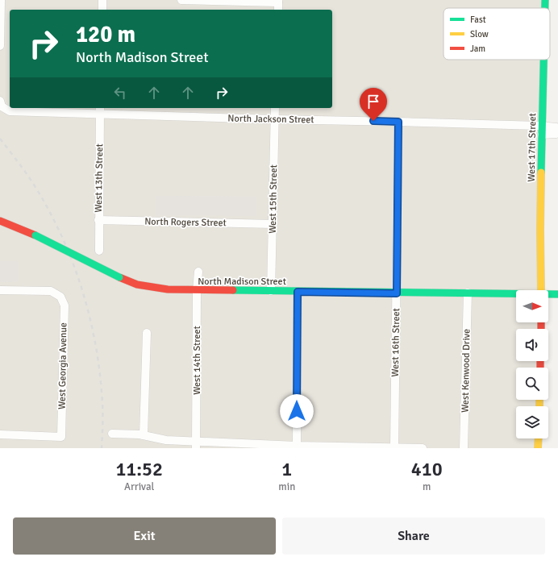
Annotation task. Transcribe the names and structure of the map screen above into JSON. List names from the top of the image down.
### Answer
{
  "streets": {
    "street": [
      "North Jackson Street",
      "West 17th Street",
      "West 13th Street",
      "West 15th Street",
      "North Rogers Street",
      "North Madison Street",
      "West 16th Street",
      "West 14th Street",
      "West Georgia Avenue",
      "West Kenwood Drive"
    ]
  },
  "crossings": [
    ["North Jackson Street", "West 17th Street"],
    ["North Jackson Street", "West 13th Street"],
    ["North Jackson Street", "West 15th Street"],
    ["North Jackson Street", "West 16th Street"],
    ["West 13th Street", "North Rogers Street"],
    ["West 15th Street", "North Rogers Street"],
    ["West 15th Street", "North Madison Street"],
    ["North Madison Street", "West 16th Street"],
    ["North Madison Street", "West 14th Street"],
    ["North Madison Street", "West Kenwood Drive"]
  ],
  "legend": ["Fast", "Slow", "Jam"],
  "north": "right",
  "page": {
    "turn": ["120 m", "North Madison Street"],
    "eta": [
      "11:52",
      "Arrival",
      "1",
      "min",
      "410",
      "m"
    ],
    "buttons": ["Exit", "Share"]
  }
}
